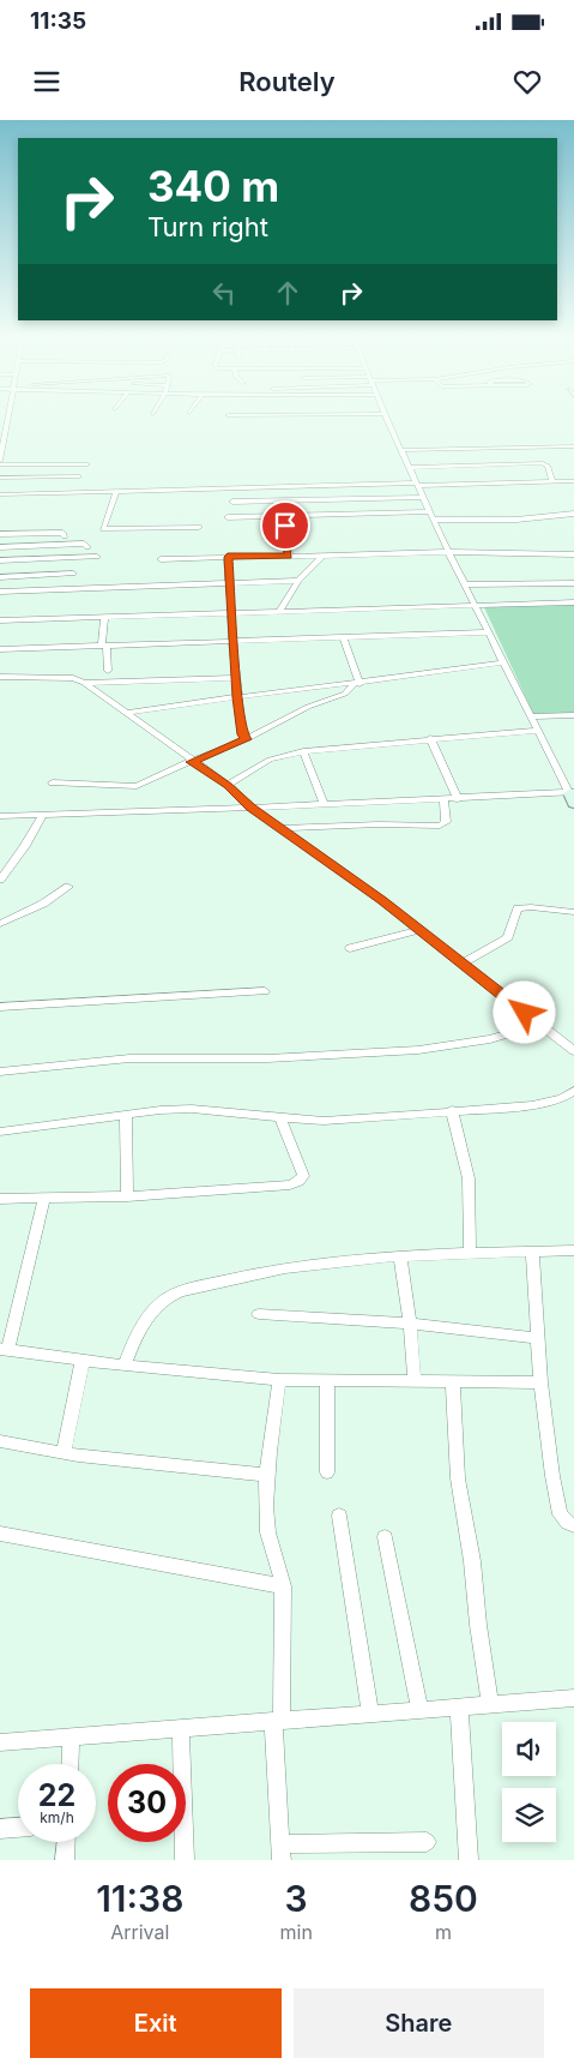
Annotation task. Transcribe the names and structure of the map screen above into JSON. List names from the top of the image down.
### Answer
{
  "page": {
    "status": "11:35",
    "header": "Routely",
    "turn": ["340 m", "Turn right"],
    "speed": "22 km/h",
    "limit": "30",
    "eta": [
      "11:38",
      "Arrival",
      "3",
      "min",
      "850",
      "m"
    ],
    "buttons": ["Exit", "Share"]
  }
}
